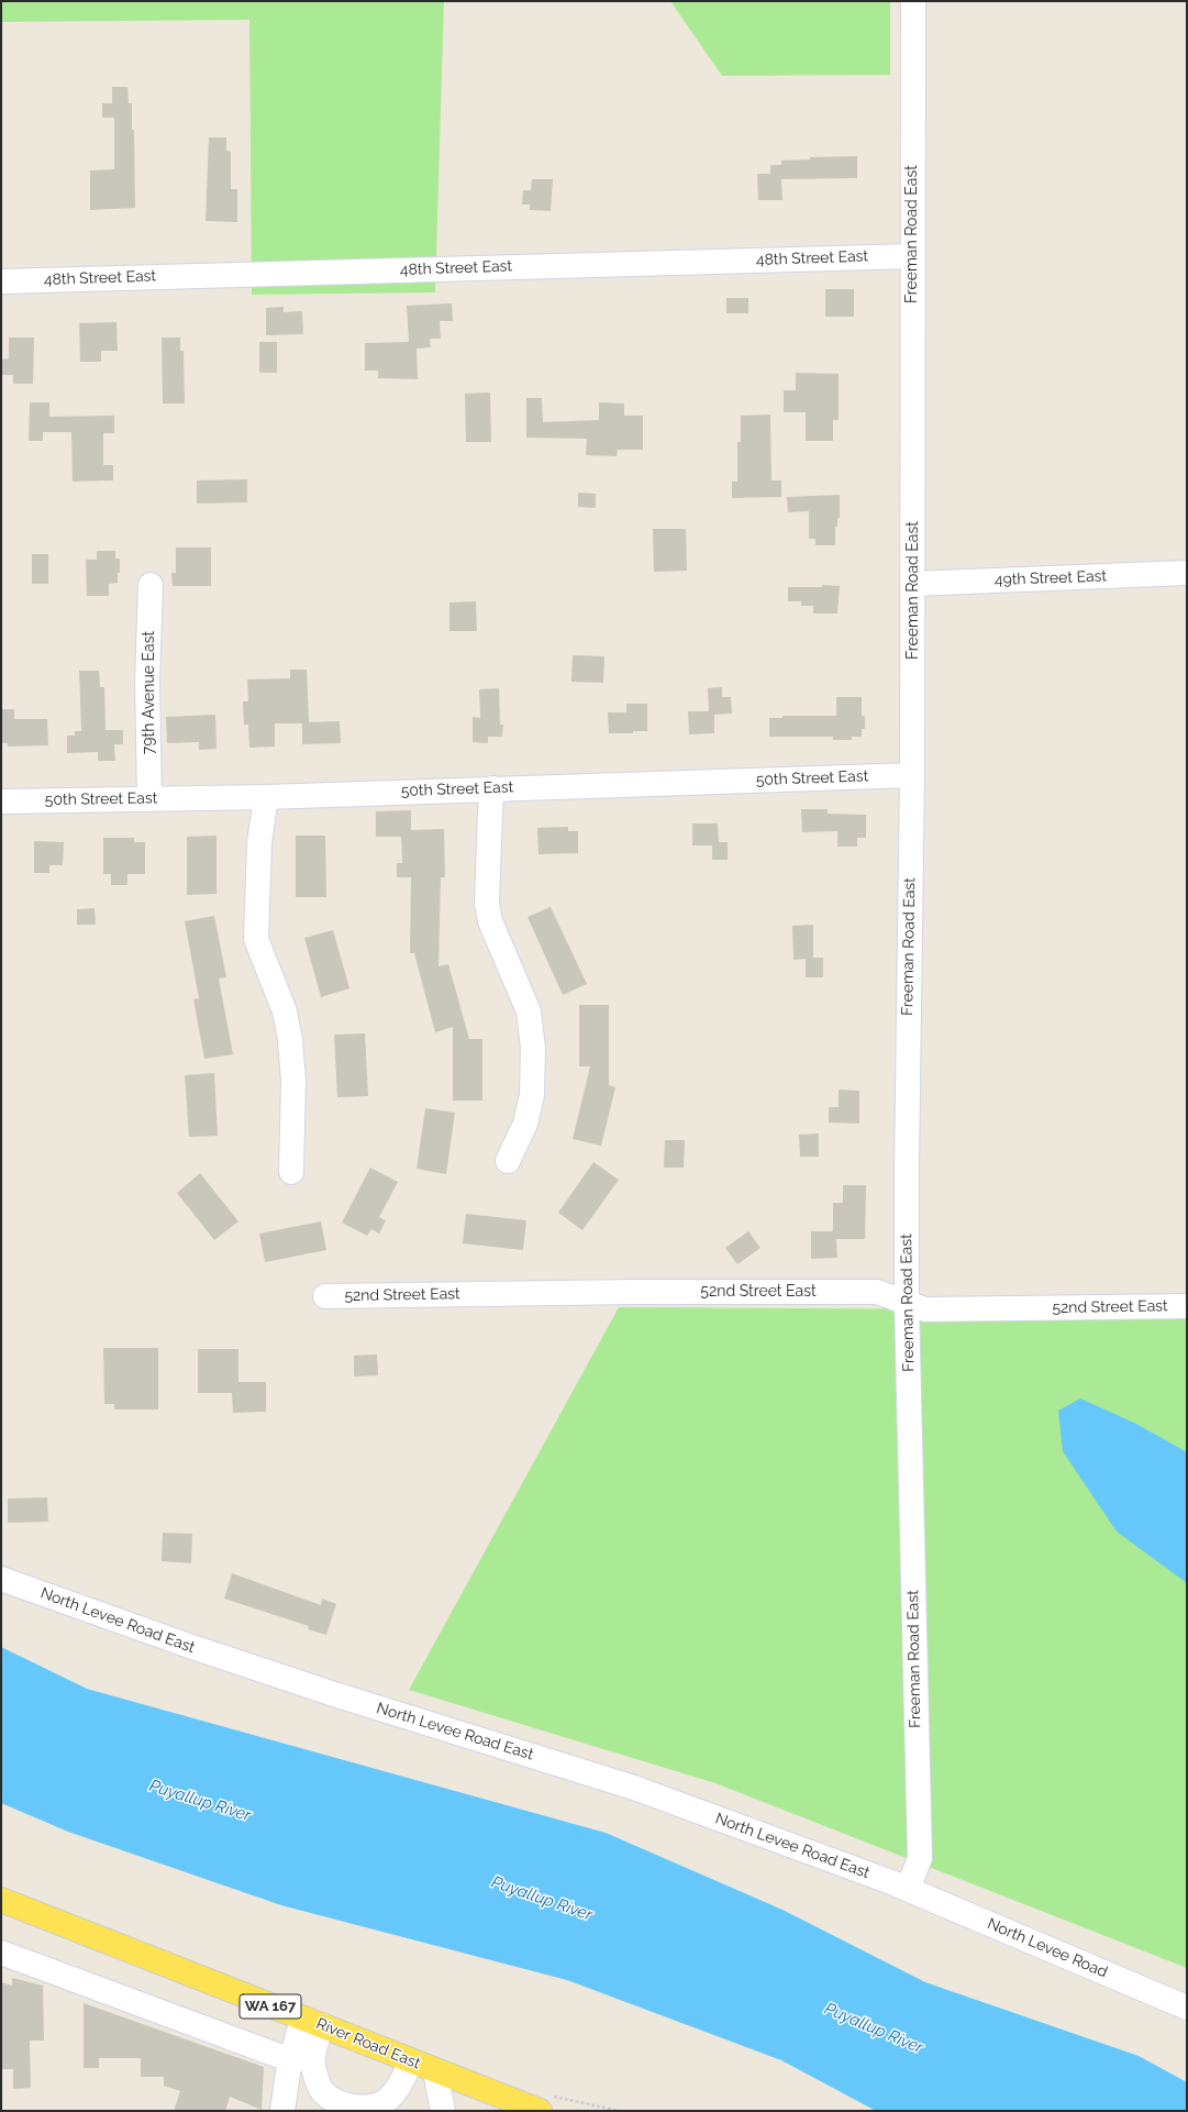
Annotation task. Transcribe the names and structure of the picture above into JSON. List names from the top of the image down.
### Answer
{
  "streets": {
    "main road": ["WA 167", "River Road East"],
    "street": [
      "Freeman Road East",
      "48th Street East",
      "49th Street East",
      "79th Avenue East",
      "50th Street East",
      "52nd Street East",
      "North Levee Road East",
      "North Levee Road"
    ]
  },
  "crossings": [
    ["Freeman Road East", "48th Street East"],
    ["Freeman Road East", "49th Street East"],
    ["Freeman Road East", "50th Street East"],
    ["Freeman Road East", "52nd Street East"],
    ["Freeman Road East", "North Levee Road East"],
    ["Freeman Road East", "North Levee Road"],
    ["79th Avenue East", "50th Street East"],
    ["North Levee Road East", "North Levee Road"]
  ],
  "water": ["Puyallup River"]
}
